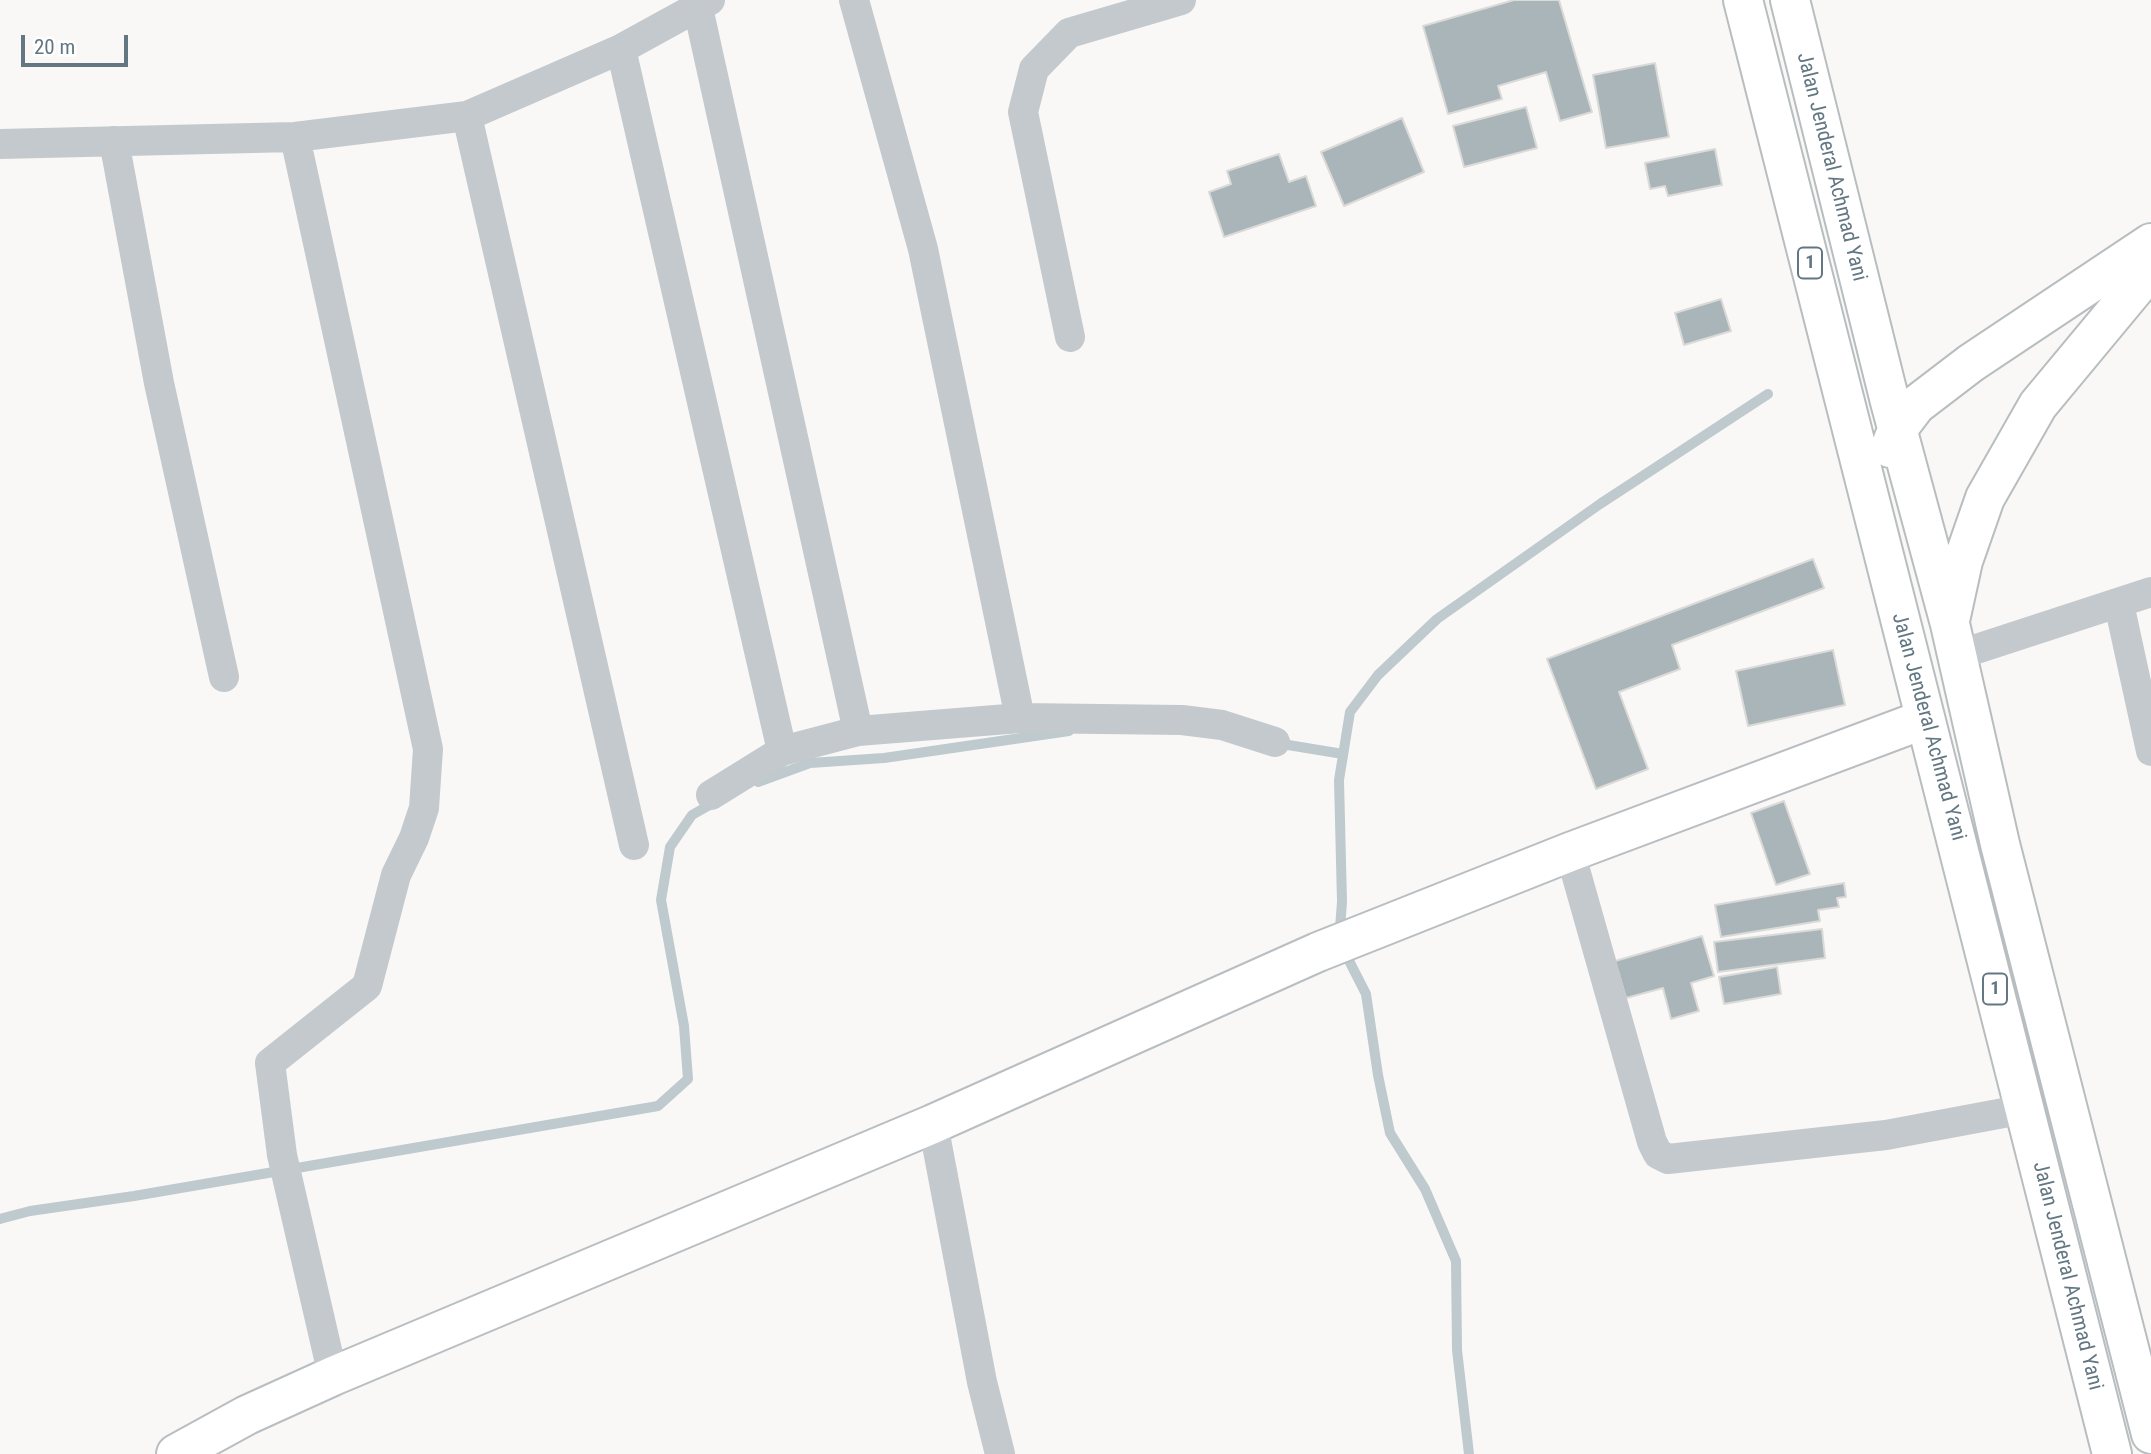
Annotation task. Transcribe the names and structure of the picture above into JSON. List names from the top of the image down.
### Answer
{
  "streets": {
    "main road": ["Jalan Jenderal Achmad Yani", "1"]
  },
  "scale_bar": "20 m"
}
